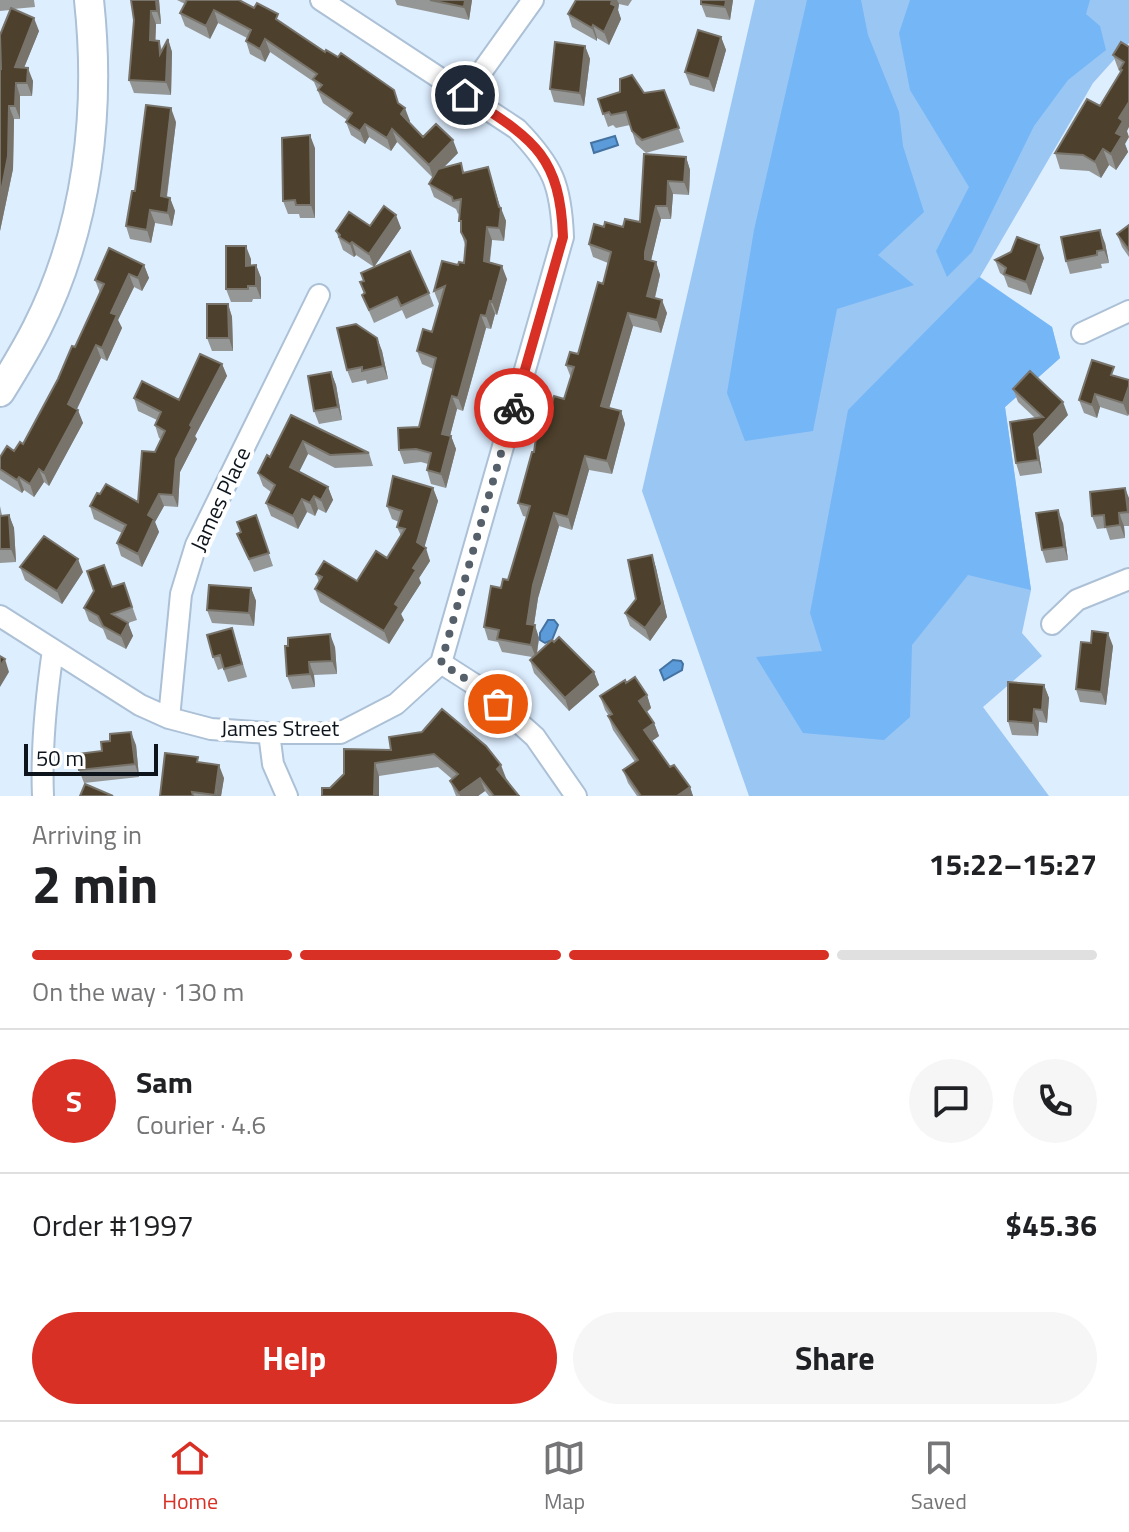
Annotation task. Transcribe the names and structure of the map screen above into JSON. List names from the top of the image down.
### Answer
{
  "streets": {
    "street": ["James Place", "James Street"]
  },
  "crossings": [
    ["James Place", "James Street"]
  ],
  "scale_bar": "50 m",
  "page": {
    "scale": "50 m",
    "heading": ["2 min", "Arriving in", "15:22–15:27"],
    "panel": [
      "Sam",
      "Courier · 4.6",
      "Order #1997",
      "$45.36"
    ],
    "bar": "On the way · 130 m",
    "round": "S",
    "buttons": ["Help", "Share"],
    "tabs": ["Home", "Map", "Saved"]
  }
}
